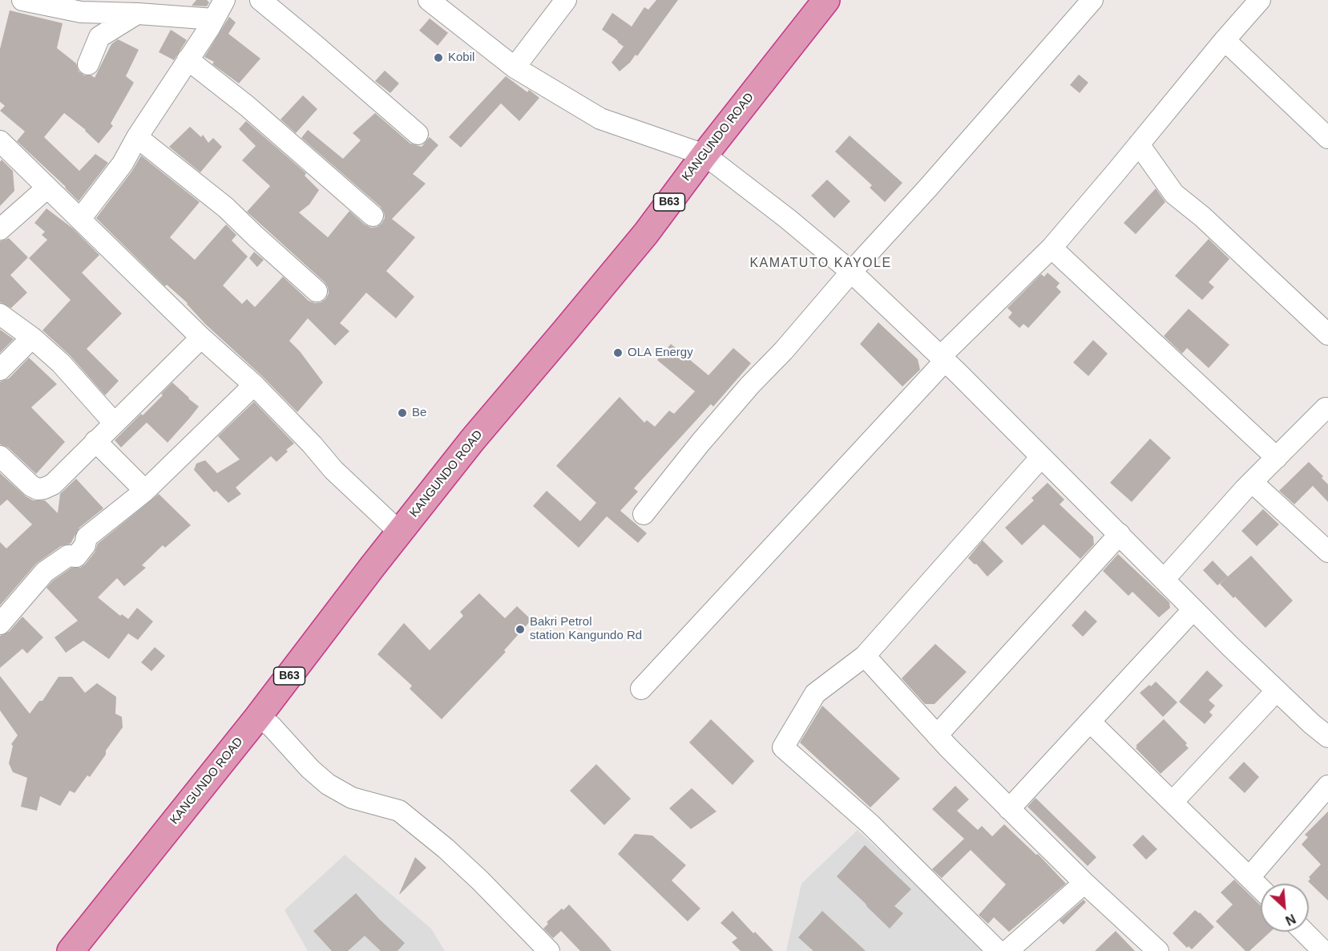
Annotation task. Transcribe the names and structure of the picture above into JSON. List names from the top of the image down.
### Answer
{
  "streets": {
    "highway": ["KANGUNDO ROAD", "B63"]
  },
  "districts": ["KAMATUTO KAYOLE"],
  "places": [
    "Kobil",
    "OLA Energy",
    "Be",
    "Bakri Petrol station Kangundo Rd"
  ],
  "north": "bottom right"
}
